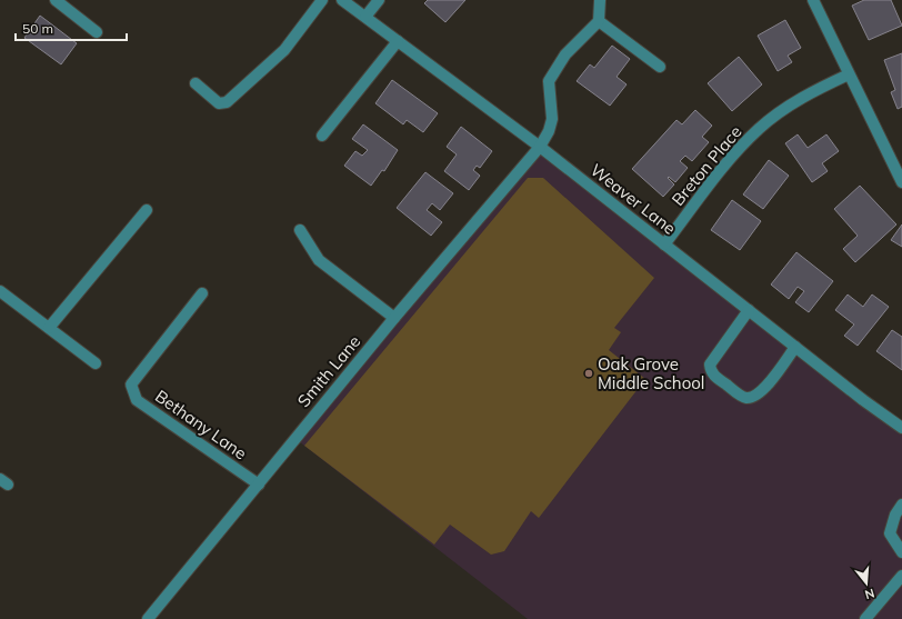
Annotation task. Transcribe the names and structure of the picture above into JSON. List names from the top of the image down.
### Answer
{
  "streets": {
    "street": [
      "Breton Place",
      "Weaver Lane",
      "Smith Lane",
      "Bethany Lane"
    ]
  },
  "crossings": [
    ["Breton Place", "Weaver Lane"],
    ["Weaver Lane", "Smith Lane"],
    ["Smith Lane", "Bethany Lane"]
  ],
  "places": ["Oak Grove Middle School"],
  "scale_bar": "50 m",
  "north": "bottom"
}
